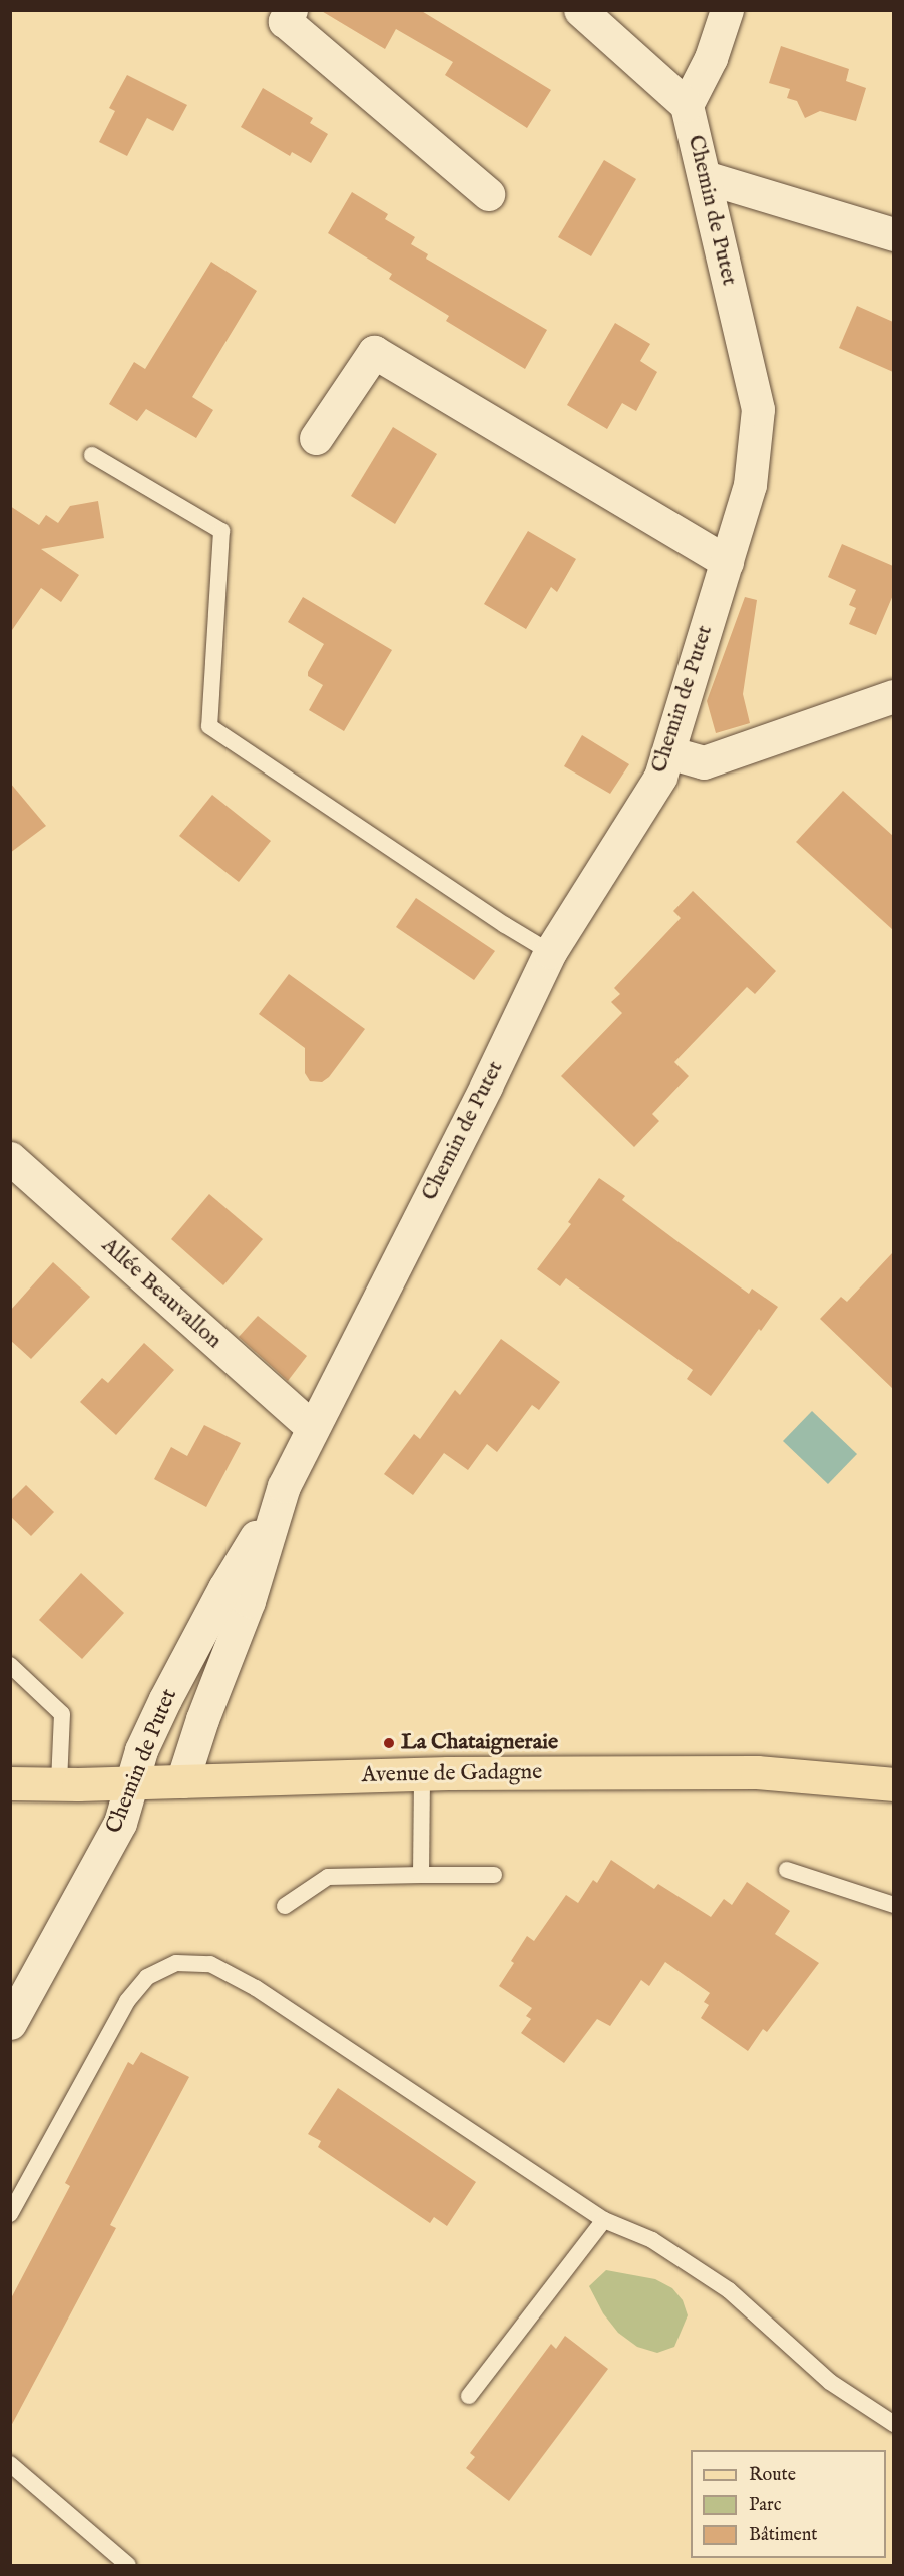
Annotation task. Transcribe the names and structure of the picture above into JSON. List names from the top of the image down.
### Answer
{
  "streets": {
    "main road": ["Avenue de Gadagne"],
    "street": ["Chemin de Putet", "Allée Beauvallon"]
  },
  "crossings": [
    ["Chemin de Putet", "Allée Beauvallon"],
    ["Chemin de Putet", "Avenue de Gadagne"]
  ],
  "places": ["La Chataigneraie"],
  "legend": ["Route", "Parc", "Bâtiment"]
}
